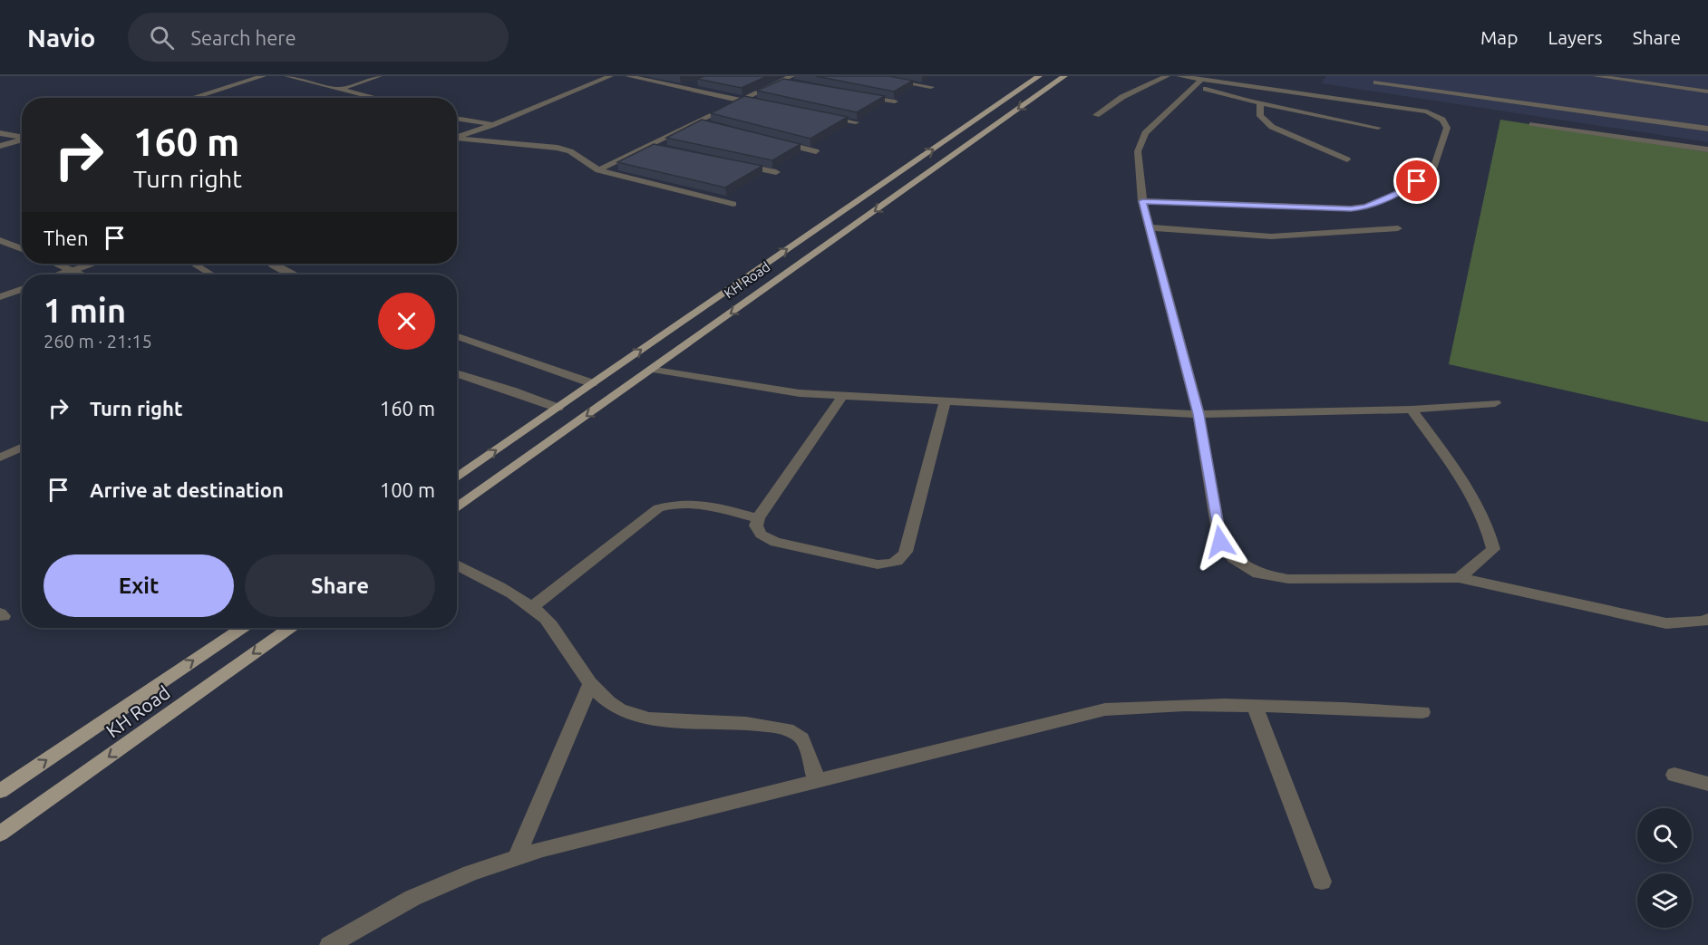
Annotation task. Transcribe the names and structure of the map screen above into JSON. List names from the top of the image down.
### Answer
{
  "streets": {
    "main road": ["KH Road"]
  },
  "page": {
    "header": "Navio",
    "search": "Search here",
    "nav": ["Map", "Layers", "Share"],
    "turn": ["160 m", "Turn right"],
    "then": "Then",
    "heading": ["1 min", "260 m · 21:15"],
    "list": [
      {
        "name": "Turn right",
        "value": "160 m"
      },
      {
        "name": "Arrive at destination",
        "value": "100 m"
      }
    ],
    "buttons": ["Exit", "Share"]
  }
}
